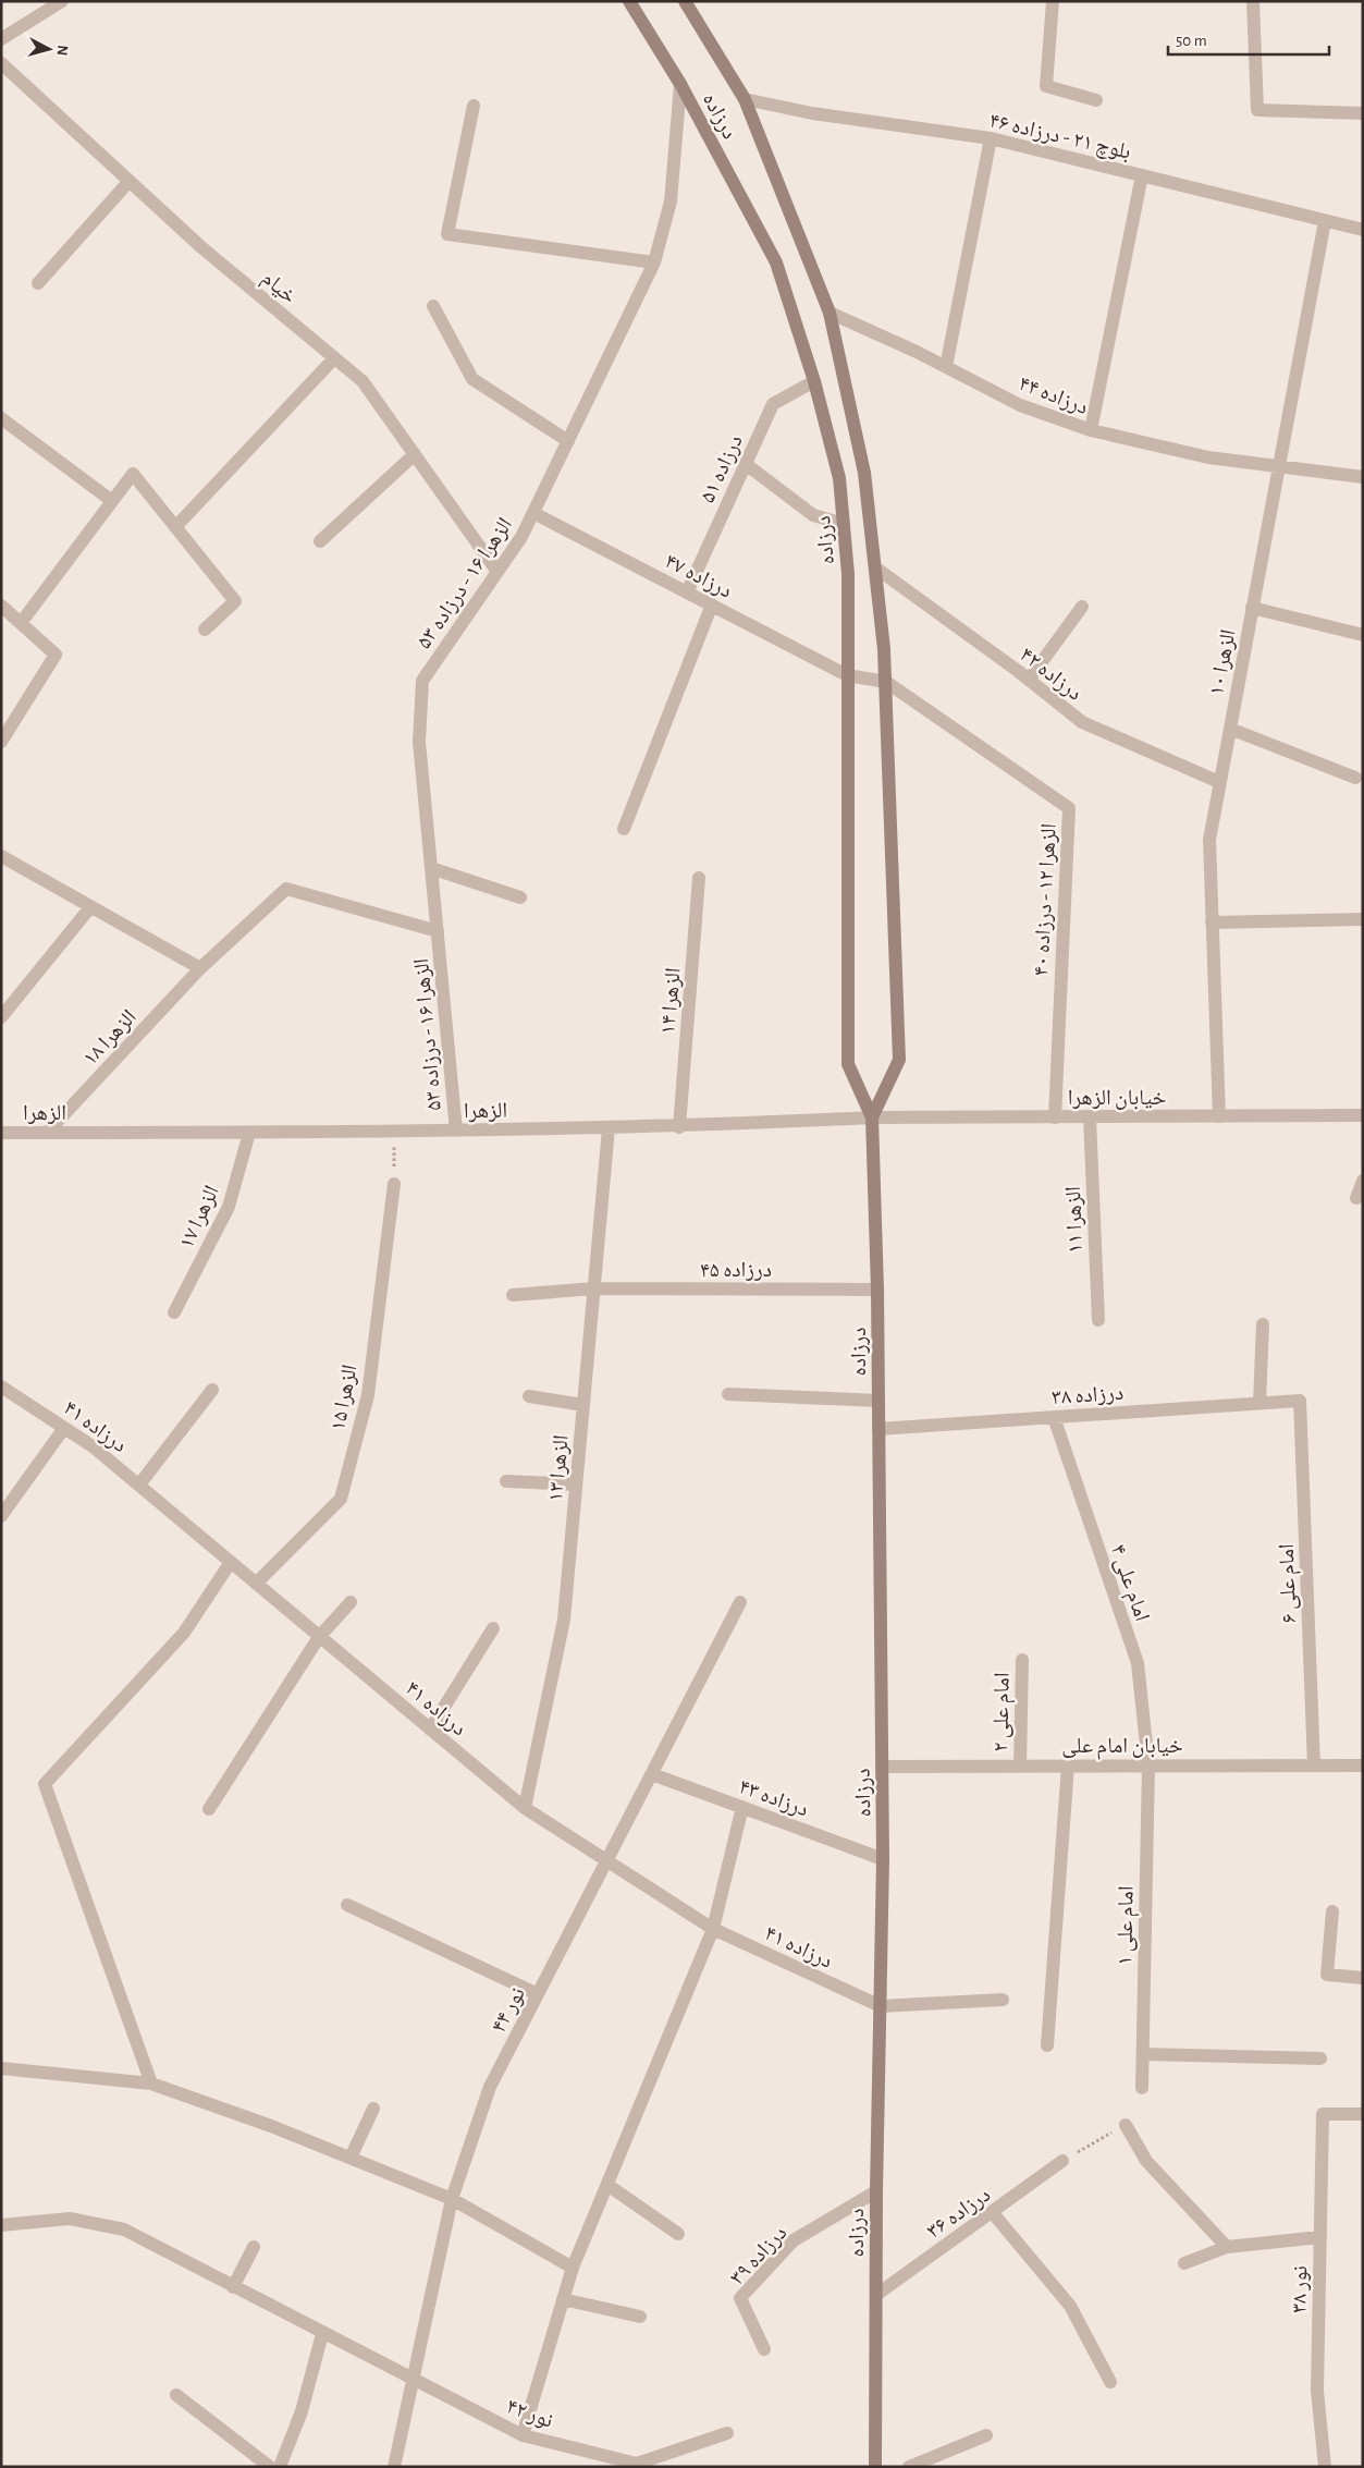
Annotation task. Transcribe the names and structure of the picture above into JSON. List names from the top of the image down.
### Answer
{
  "streets": {
    "main road": ["درزاده"],
    "street": [
      "بلوچ ۲۱ - درزاده ۴۶",
      "خیام",
      "درزاده ۴۴",
      "درزاده ۵۱",
      "درزاده ۴۷",
      "الزهرا ۱۶ - درزاده ۵۳",
      "الزهرا ۱۰",
      "درزاده ۴۲",
      "الزهرا ۱۲ - درزاده ۴۰",
      "الزهرا ۱۴",
      "الزهرا ۱۸",
      "خیابان الزهرا",
      "الزهرا",
      "الزهرا ۱۷",
      "الزهرا ۱۱",
      "درزاده ۴۵",
      "درزاده ۳۸",
      "الزهرا ۱۵",
      "درزاده ۴۱",
      "الزهرا ۱۳",
      "امام علی ۴",
      "امام علی ۶",
      "امام علی ۲",
      "خیابان امام علی",
      "درزاده ۴۳",
      "امام علی ۱",
      "نور ۴۴",
      "درزاده ۳۶",
      "درزاده ۳۹",
      "نور ۳۸",
      "نور ۴۲"
    ]
  },
  "crossings": [
    ["درزاده", "بلوچ ۲۱ - درزاده ۴۶"],
    ["درزاده", "درزاده ۴۴"],
    ["درزاده", "درزاده ۵۱"],
    ["درزاده", "درزاده ۴۷"],
    ["درزاده", "الزهرا ۱۶ - درزاده ۵۳"],
    ["درزاده", "درزاده ۴۲"],
    ["درزاده", "الزهرا ۱۲ - درزاده ۴۰"],
    ["درزاده", "خیابان الزهرا"],
    ["درزاده", "الزهرا"],
    ["درزاده", "درزاده ۴۵"],
    ["درزاده", "درزاده ۳۸"],
    ["درزاده", "درزاده ۴۱"],
    ["درزاده", "خیابان امام علی"],
    ["درزاده", "درزاده ۴۳"],
    ["درزاده", "درزاده ۳۶"],
    ["درزاده", "درزاده ۳۹"],
    ["بلوچ ۲۱ - درزاده ۴۶", "الزهرا ۱۰"],
    ["خیام", "الزهرا ۱۶ - درزاده ۵۳"],
    ["درزاده ۴۴", "الزهرا ۱۰"],
    ["درزاده ۵۱", "درزاده ۴۷"],
    ["درزاده ۴۷", "الزهرا ۱۶ - درزاده ۵۳"],
    ["درزاده ۴۷", "الزهرا ۱۲ - درزاده ۴۰"],
    ["الزهرا ۱۶ - درزاده ۵۳", "الزهرا ۱۸"],
    ["الزهرا ۱۶ - درزاده ۵۳", "الزهرا"],
    ["الزهرا ۱۰", "درزاده ۴۲"],
    ["الزهرا ۱۰", "خیابان الزهرا"],
    ["الزهرا ۱۲ - درزاده ۴۰", "خیابان الزهرا"],
    ["الزهرا ۱۴", "الزهرا"],
    ["الزهرا ۱۸", "الزهرا"],
    ["خیابان الزهرا", "الزهرا"],
    ["خیابان الزهرا", "الزهرا ۱۱"],
    ["الزهرا", "الزهرا ۱۷"],
    ["الزهرا", "الزهرا ۱۳"],
    ["درزاده ۴۵", "الزهرا ۱۳"],
    ["درزاده ۳۸", "امام علی ۴"],
    ["درزاده ۳۸", "امام علی ۶"],
    ["الزهرا ۱۵", "درزاده ۴۱"],
    ["درزاده ۴۱", "الزهرا ۱۳"],
    ["درزاده ۴۱", "نور ۴۴"],
    ["امام علی ۴", "خیابان امام علی"],
    ["امام علی ۴", "امام علی ۱"],
    ["امام علی ۶", "خیابان امام علی"],
    ["امام علی ۲", "خیابان امام علی"],
    ["خیابان امام علی", "امام علی ۱"],
    ["درزاده ۴۳", "نور ۴۴"],
    ["نور ۴۴", "نور ۴۲"]
  ],
  "scale_bar": "50 m",
  "north": "right"
}
